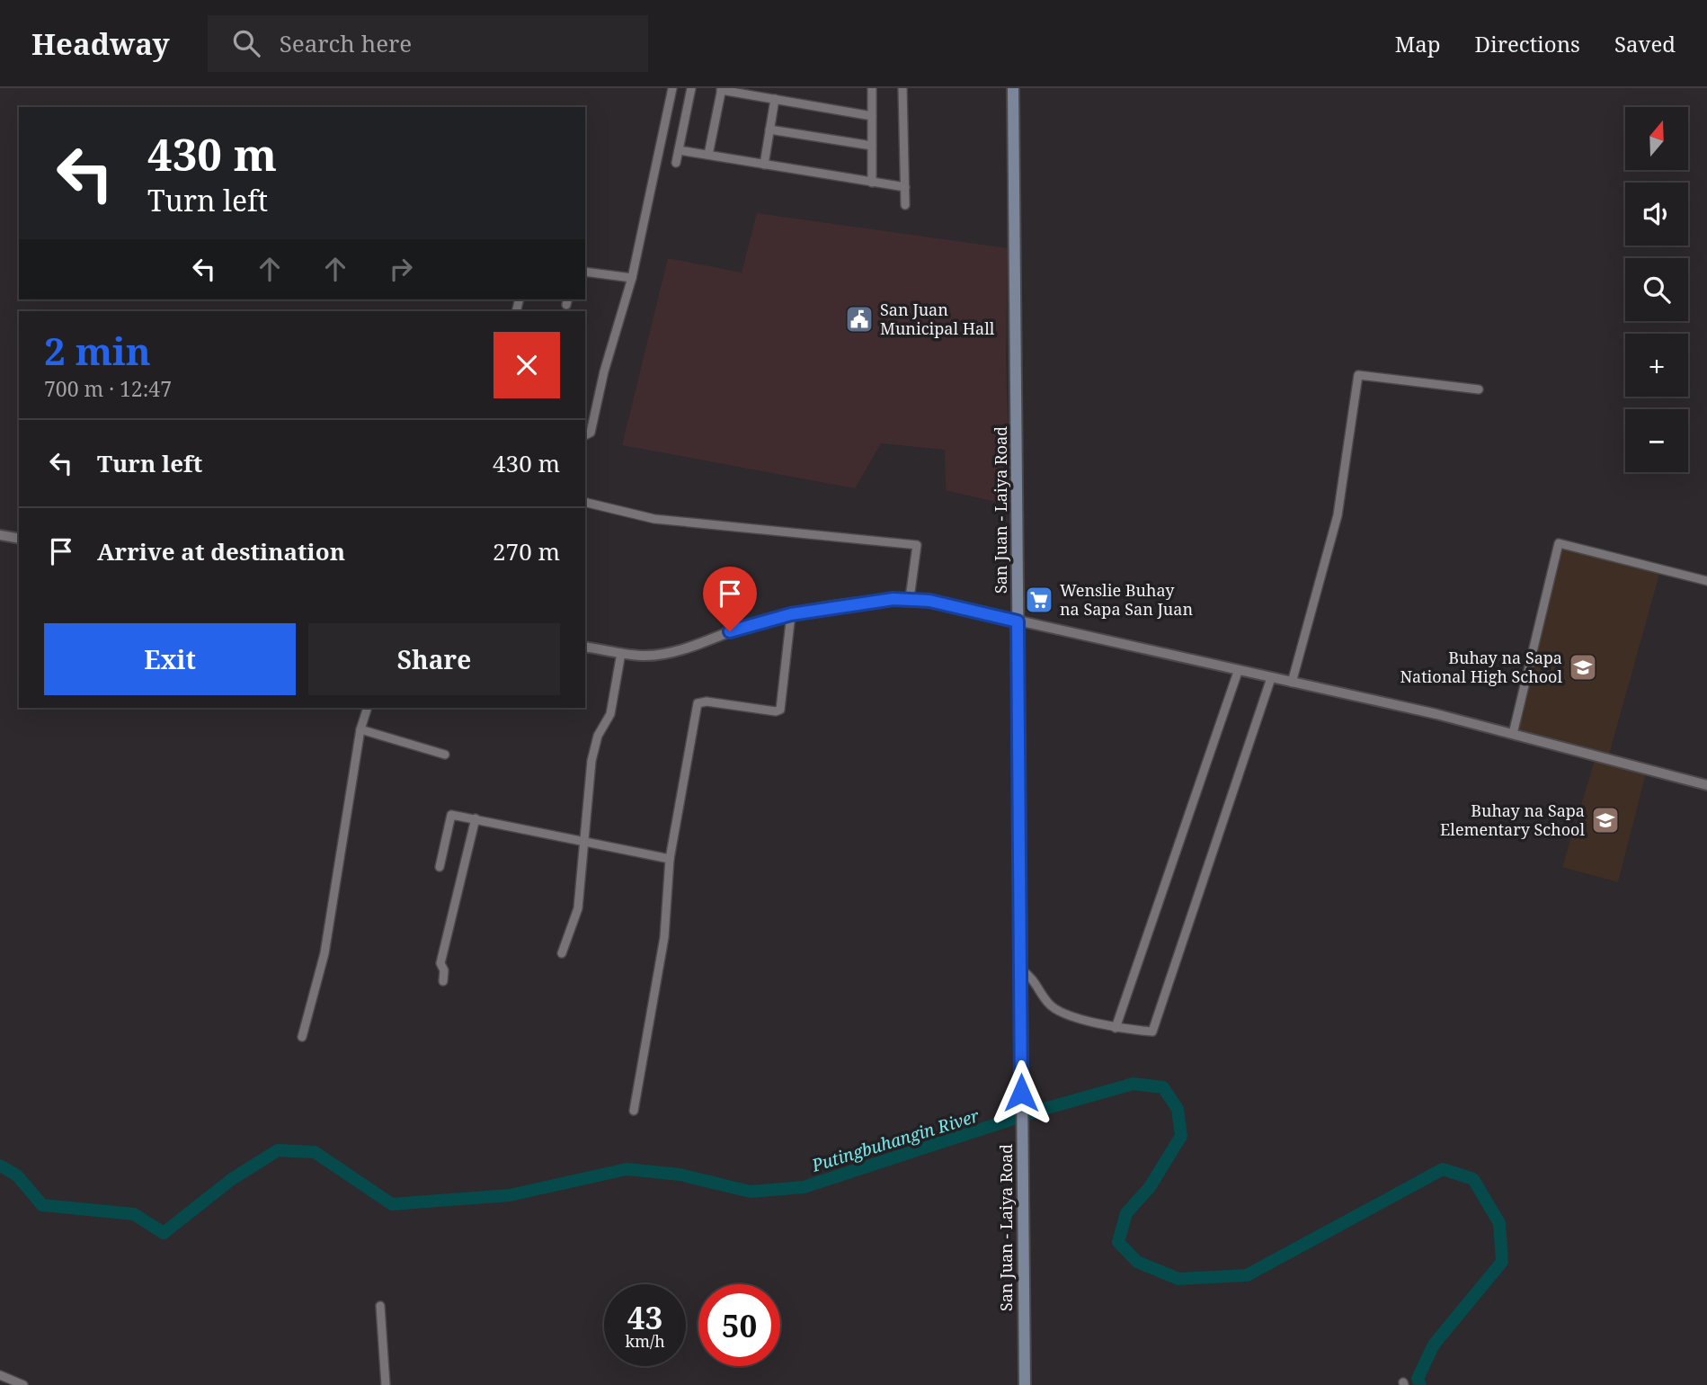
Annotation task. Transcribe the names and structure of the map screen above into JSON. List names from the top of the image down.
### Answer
{
  "streets": {
    "main road": ["San Juan - Laiya Road"]
  },
  "water": ["Putingbuhangin River"],
  "places": {
    "public building": ["San Juan Municipal Hall"],
    "supermarket": ["Wenslie Buhay na Sapa San Juan"],
    "school or university": ["Buhay na Sapa National High School", "Buhay na Sapa Elementary School"]
  },
  "north": "top",
  "page": {
    "header": "Headway",
    "search": "Search here",
    "nav": ["Map", "Directions", "Saved"],
    "map_buttons": ["+", "−"],
    "turn": ["430 m", "Turn left"],
    "heading": ["2 min", "700 m · 12:47"],
    "list": [
      {
        "name": "Turn left",
        "value": "430 m"
      },
      {
        "name": "Arrive at destination",
        "value": "270 m"
      }
    ],
    "buttons": ["Exit", "Share"],
    "speed": "43 km/h",
    "limit": "50"
  }
}
